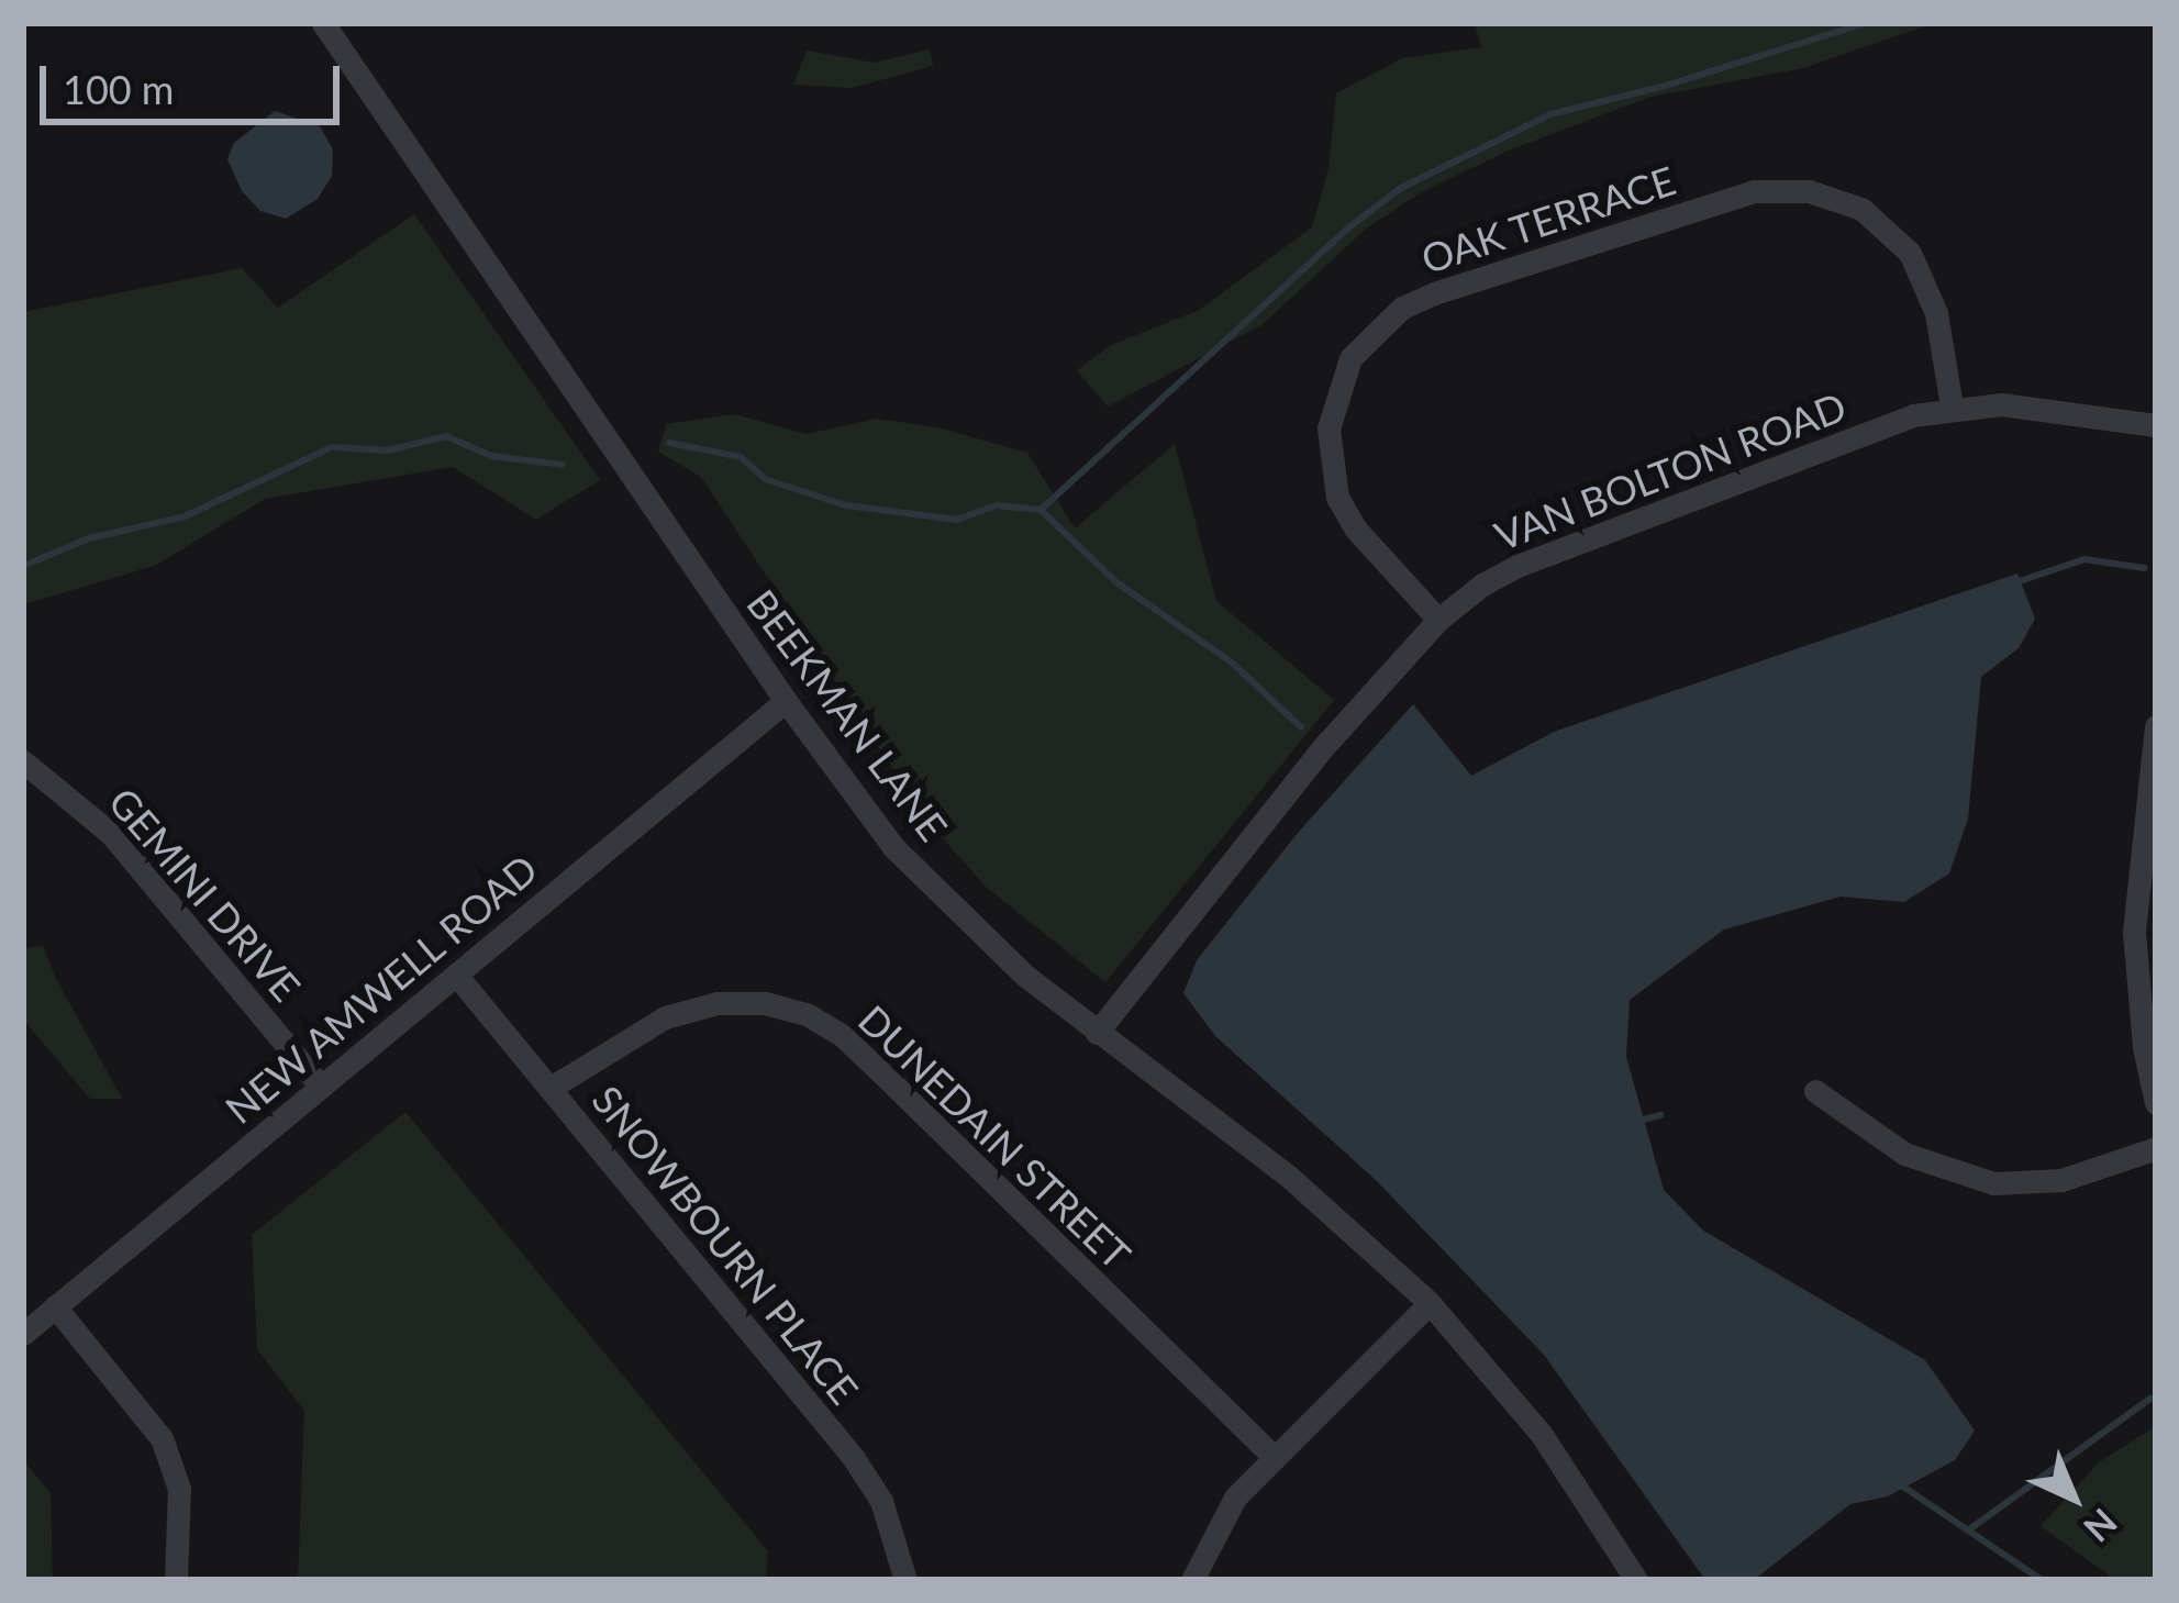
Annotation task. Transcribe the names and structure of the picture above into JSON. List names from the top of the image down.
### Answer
{
  "streets": {
    "street": [
      "OAK TERRACE",
      "VAN BOLTON ROAD",
      "BEEKMAN LANE",
      "GEMINI DRIVE",
      "NEW AMWELL ROAD",
      "DUNEDAIN STREET",
      "SNOWBOURN PLACE"
    ]
  },
  "crossings": [
    ["OAK TERRACE", "VAN BOLTON ROAD"],
    ["VAN BOLTON ROAD", "BEEKMAN LANE"],
    ["BEEKMAN LANE", "NEW AMWELL ROAD"],
    ["GEMINI DRIVE", "NEW AMWELL ROAD"],
    ["NEW AMWELL ROAD", "SNOWBOURN PLACE"],
    ["DUNEDAIN STREET", "SNOWBOURN PLACE"]
  ],
  "scale_bar": "100 m",
  "north": "bottom right"
}
